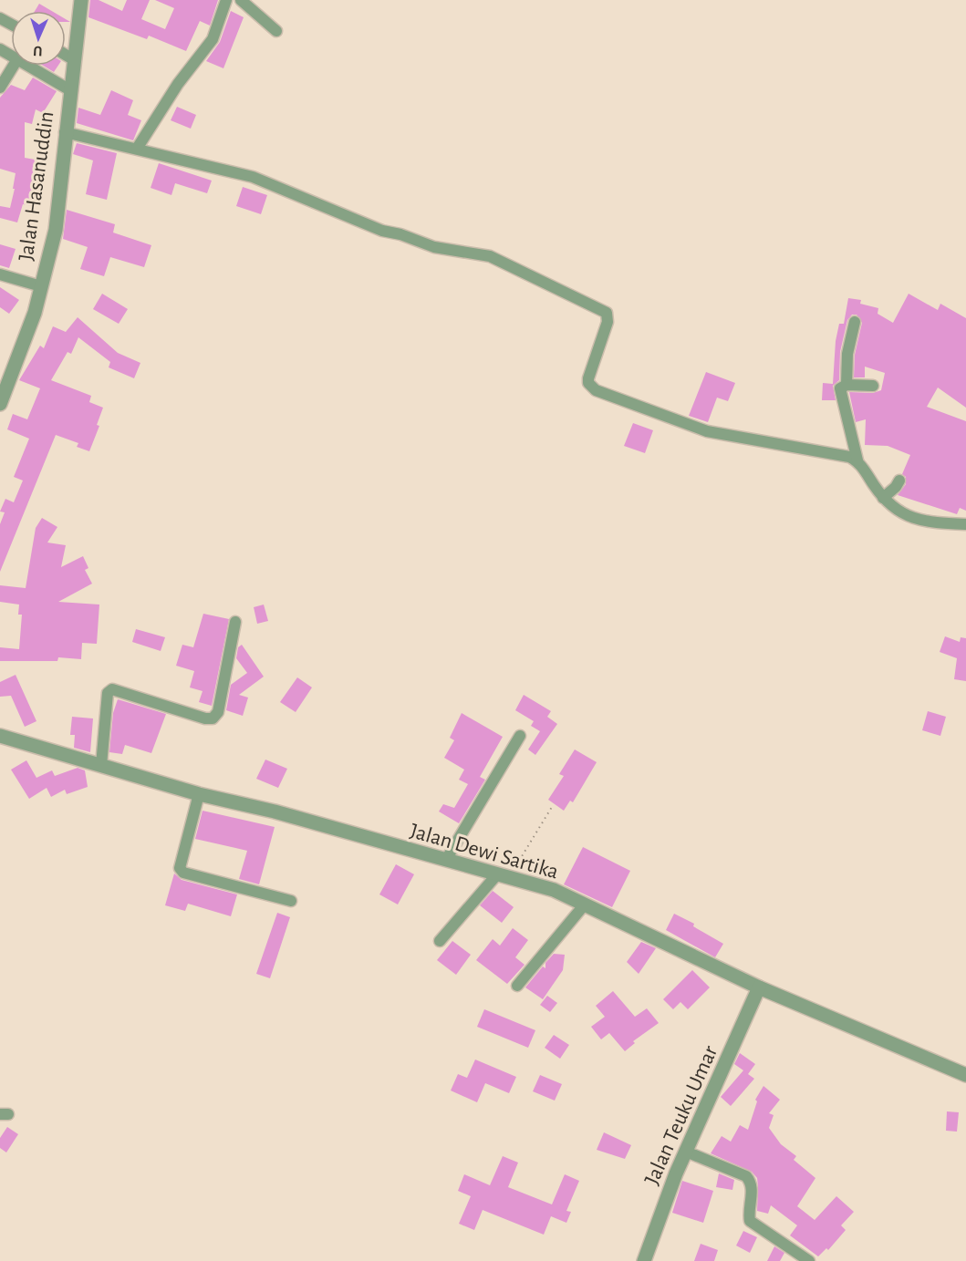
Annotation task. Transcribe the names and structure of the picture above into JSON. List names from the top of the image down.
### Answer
{
  "streets": {
    "street": ["Jalan Hasanuddin", "Jalan Dewi Sartika", "Jalan Teuku Umar"]
  },
  "crossings": [
    ["Jalan Dewi Sartika", "Jalan Teuku Umar"]
  ],
  "north": "bottom"
}
